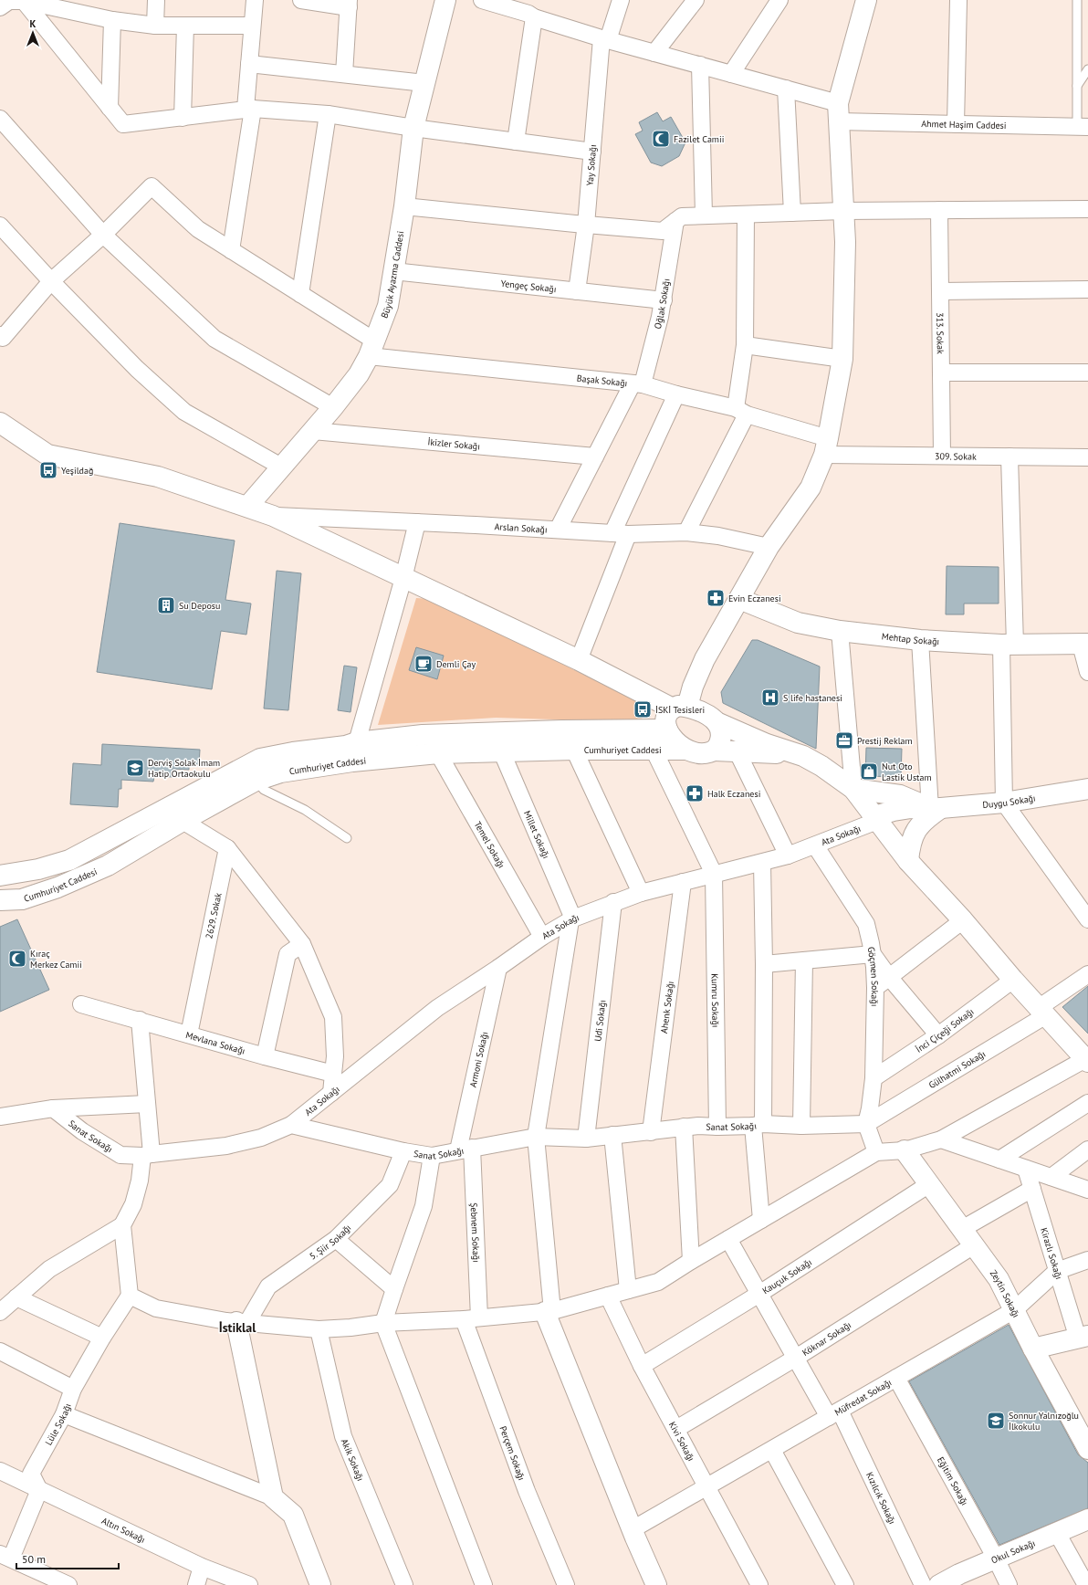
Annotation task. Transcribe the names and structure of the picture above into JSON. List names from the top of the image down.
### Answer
{
  "streets": {
    "main road": [
      "Büyük Ayazma Caddesi",
      "Mehtap Sokağı",
      "Cumhuriyet Caddesi",
      "Duygu Sokağı",
      "Zeytin Sokağı",
      "Okul Sokağı"
    ],
    "street": [
      "Ahmet Haşim Caddesi",
      "Yay Sokağı",
      "Yengeç Sokağı",
      "Oğlak Sokağı",
      "313. Sokak",
      "Başak Sokağı",
      "İkizler Sokağı",
      "309. Sokak",
      "Arslan Sokağı",
      "Millet Sokağı",
      "Ata Sokağı",
      "Temel Sokağı",
      "2629. Sokak",
      "Göçmen Sokağı",
      "Kumru Sokağı",
      "Ahenk Sokağı",
      "Udi Sokağı",
      "İnci Çiçeği Sokağı",
      "Mevlana Sokağı",
      "Armoni Sokağı",
      "Gülhatmi Sokağı",
      "Sanat Sokağı",
      "Şebnem Sokağı",
      "5. Şiir Sokağı",
      "Kirazlı Sokağı",
      "Kauçuk Sokağı",
      "Köknar Sokağı",
      "Müfredat Sokağı",
      "Lüle Sokağı",
      "Kivi Sokağı",
      "Perçem Sokağı",
      "Akik Sokağı",
      "Eğitim Sokağı",
      "Kızılcık Sokağı",
      "Altın Sokağı"
    ]
  },
  "crossings": [
    ["Ahmet Haşim Caddesi", "Yay Sokağı"],
    ["Yay Sokağı", "Yengeç Sokağı"],
    ["Büyük Ayazma Caddesi", "Yengeç Sokağı"],
    ["Büyük Ayazma Caddesi", "Başak Sokağı"],
    ["Büyük Ayazma Caddesi", "İkizler Sokağı"],
    ["Yengeç Sokağı", "Oğlak Sokağı"],
    ["Oğlak Sokağı", "Başak Sokağı"],
    ["Oğlak Sokağı", "İkizler Sokağı"],
    ["Oğlak Sokağı", "Arslan Sokağı"],
    ["313. Sokak", "309. Sokak"],
    ["Başak Sokağı", "309. Sokak"],
    ["Cumhuriyet Caddesi", "Millet Sokağı"],
    ["Cumhuriyet Caddesi", "Temel Sokağı"],
    ["Duygu Sokağı", "Ata Sokağı"],
    ["Millet Sokağı", "Ata Sokağı"],
    ["Ata Sokağı", "Temel Sokağı"],
    ["Ata Sokağı", "Göçmen Sokağı"],
    ["Ata Sokağı", "Kumru Sokağı"],
    ["Ata Sokağı", "Ahenk Sokağı"],
    ["Ata Sokağı", "Udi Sokağı"],
    ["Ata Sokağı", "Armoni Sokağı"],
    ["Ata Sokağı", "Sanat Sokağı"],
    ["2629. Sokak", "Mevlana Sokağı"],
    ["Göçmen Sokağı", "İnci Çiçeği Sokağı"],
    ["Göçmen Sokağı", "Gülhatmi Sokağı"],
    ["Göçmen Sokağı", "Sanat Sokağı"],
    ["Kumru Sokağı", "Sanat Sokağı"],
    ["Ahenk Sokağı", "Sanat Sokağı"],
    ["Udi Sokağı", "Sanat Sokağı"],
    ["Armoni Sokağı", "Sanat Sokağı"],
    ["Armoni Sokağı", "Şebnem Sokağı"],
    ["Gülhatmi Sokağı", "Sanat Sokağı"],
    ["Sanat Sokağı", "Şebnem Sokağı"],
    ["Sanat Sokağı", "5. Şiir Sokağı"],
    ["Şebnem Sokağı", "Perçem Sokağı"],
    ["Kirazlı Sokağı", "Müfredat Sokağı"],
    ["Kauçuk Sokağı", "Zeytin Sokağı"],
    ["Kauçuk Sokağı", "Kivi Sokağı"],
    ["Kauçuk Sokağı", "Kızılcık Sokağı"],
    ["Zeytin Sokağı", "Köknar Sokağı"],
    ["Zeytin Sokağı", "Müfredat Sokağı"],
    ["Köknar Sokağı", "Kivi Sokağı"],
    ["Köknar Sokağı", "Kızılcık Sokağı"],
    ["Müfredat Sokağı", "Kivi Sokağı"],
    ["Müfredat Sokağı", "Eğitim Sokağı"],
    ["Müfredat Sokağı", "Kızılcık Sokağı"],
    ["Lüle Sokağı", "Altın Sokağı"],
    ["Eğitim Sokağı", "Okul Sokağı"]
  ],
  "districts": ["İstiklal"],
  "places": {
    "mosque": ["Fazilet Camii", "Kıraç Merkez Camii"],
    "bus stop": ["Yeşildağ", "İSKİ Tesisleri"],
    "pharmacy": ["Evin Eczanesi", "Halk Eczanesi"],
    "building": ["Su Deposu"],
    "cafe": ["Demli Çay"],
    "hospital": ["S life hastanesi"],
    "office": ["Prestij Reklam"],
    "school or university": ["Derviş Solak İmam Hatip Ortaokulu", "Sonnur Yalnızoğlu İlkokulu"],
    "shop": ["Nut Oto Lastik Ustam"]
  },
  "scale_bar": "50 m",
  "north": "top"
}
